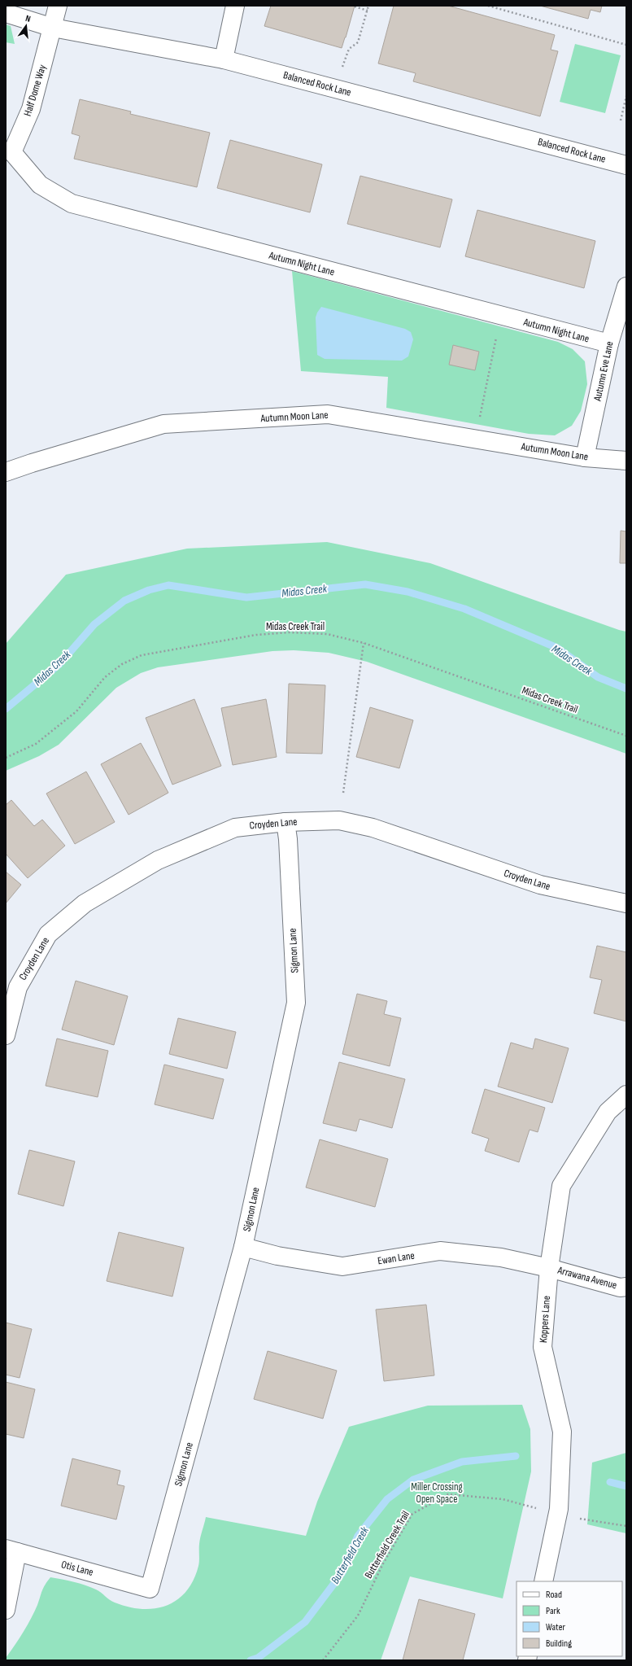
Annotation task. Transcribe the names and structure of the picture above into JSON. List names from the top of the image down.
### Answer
{
  "streets": {
    "street": [
      "Balanced Rock Lane",
      "Half Dome Way",
      "Autumn Night Lane",
      "Autumn Eve Lane",
      "Autumn Moon Lane",
      "Croyden Lane",
      "Sigmon Lane",
      "Ewan Lane",
      "Arrawana Avenue",
      "Koppers Lane",
      "Otis Lane"
    ],
    "path": ["Midas Creek Trail", "Butterfield Creek Trail"]
  },
  "crossings": [
    ["Balanced Rock Lane", "Half Dome Way"],
    ["Half Dome Way", "Autumn Night Lane"],
    ["Autumn Night Lane", "Autumn Eve Lane"],
    ["Autumn Eve Lane", "Autumn Moon Lane"],
    ["Croyden Lane", "Sigmon Lane"],
    ["Sigmon Lane", "Ewan Lane"],
    ["Sigmon Lane", "Otis Lane"],
    ["Ewan Lane", "Arrawana Avenue"],
    ["Ewan Lane", "Koppers Lane"],
    ["Arrawana Avenue", "Koppers Lane"]
  ],
  "water": ["Midas Creek", "Butterfield Creek"],
  "parks": ["Miller Crossing Open Space"],
  "legend": [
    "Road",
    "Park",
    "Water",
    "Building"
  ],
  "north": "top"
}
